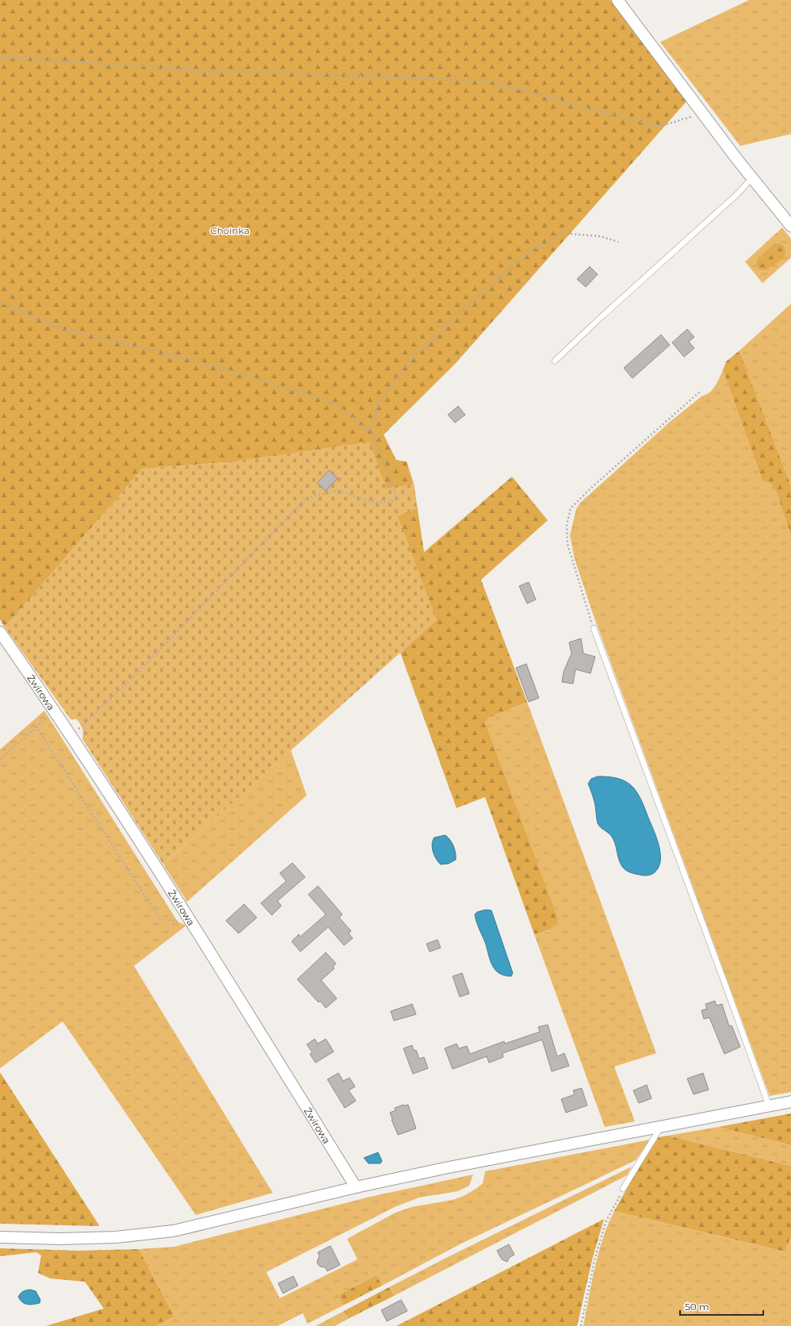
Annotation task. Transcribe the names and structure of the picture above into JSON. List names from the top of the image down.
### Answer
{
  "streets": {
    "street": ["Żwirowa"]
  },
  "parks": ["Choinka"],
  "scale_bar": "50 m"
}
